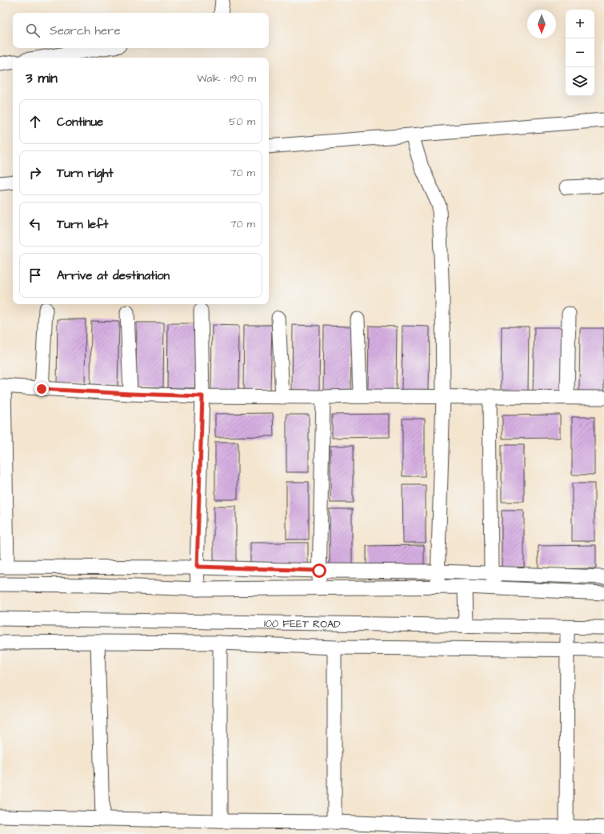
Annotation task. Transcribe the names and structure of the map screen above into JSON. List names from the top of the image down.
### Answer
{
  "streets": {
    "street": ["100 FEET ROAD"]
  },
  "north": "bottom",
  "page": {
    "map_buttons": ["+", "−"],
    "search": "Search here",
    "heading": ["3 min", "Walk · 190 m"],
    "list": [
      ["Continue", "50 m"],
      ["Turn right", "70 m"],
      ["Turn left", "70 m"],
      "Arrive at destination"
    ]
  }
}
